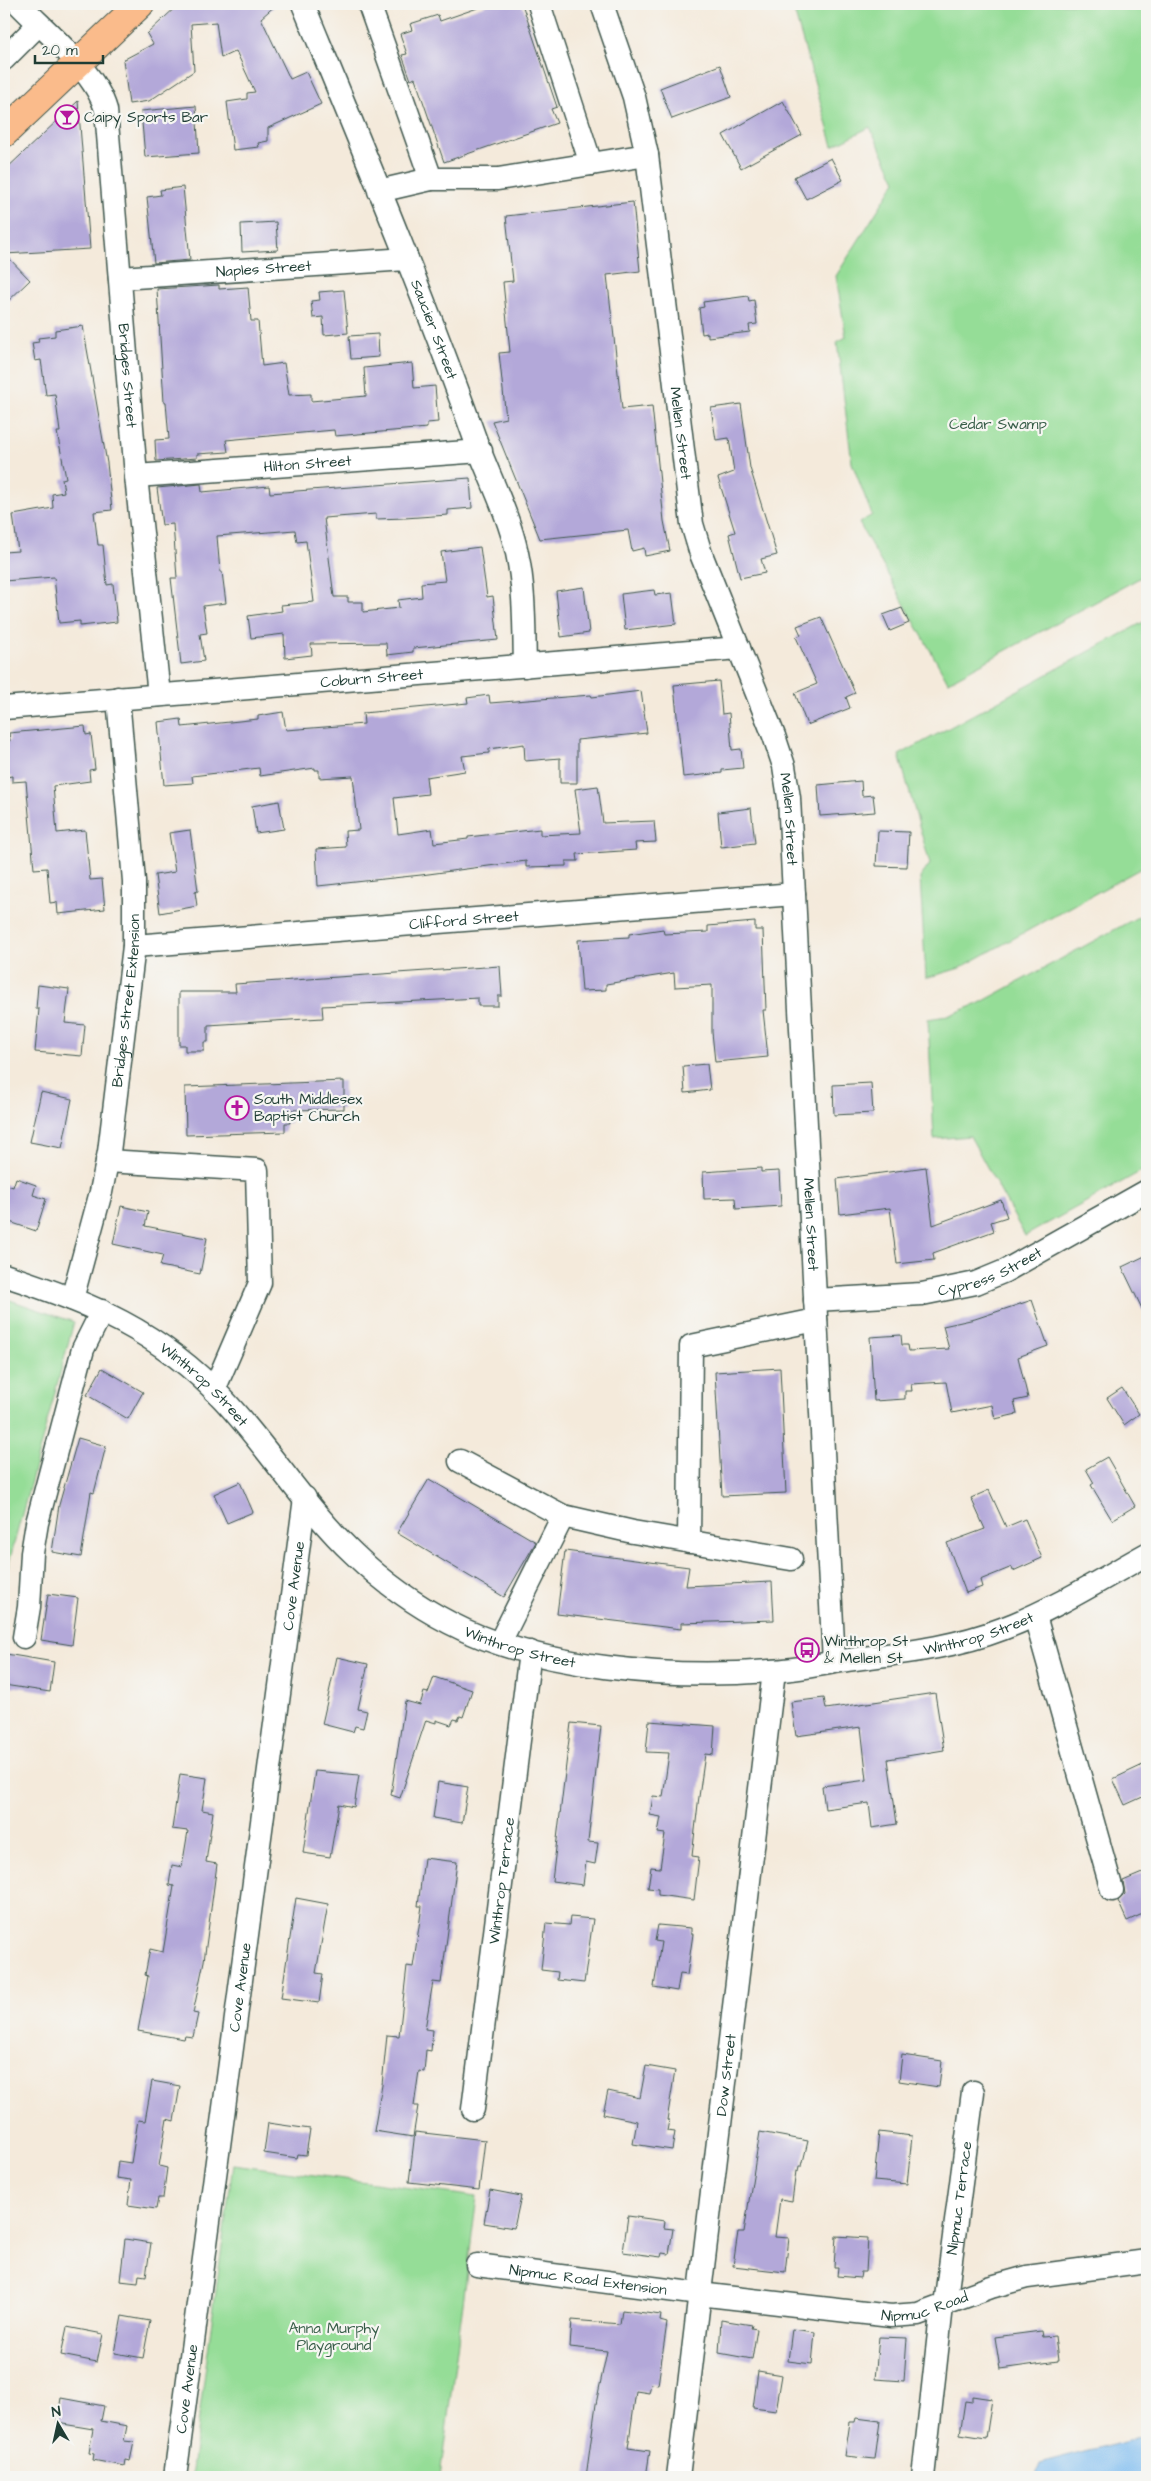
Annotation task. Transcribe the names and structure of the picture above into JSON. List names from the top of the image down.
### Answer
{
  "streets": {
    "street": [
      "Naples Street",
      "Saucier Street",
      "Bridges Street",
      "Mellen Street",
      "Hilton Street",
      "Coburn Street",
      "Clifford Street",
      "Bridges Street Extension",
      "Cypress Street",
      "Winthrop Street",
      "Cove Avenue",
      "Winthrop Terrace",
      "Dow Street",
      "Nipmuc Terrace",
      "Nipmuc Road Extension",
      "Nipmuc Road"
    ]
  },
  "crossings": [
    ["Naples Street", "Saucier Street"],
    ["Naples Street", "Bridges Street"],
    ["Saucier Street", "Hilton Street"],
    ["Saucier Street", "Coburn Street"],
    ["Bridges Street", "Hilton Street"],
    ["Bridges Street", "Coburn Street"],
    ["Mellen Street", "Coburn Street"],
    ["Mellen Street", "Clifford Street"],
    ["Mellen Street", "Cypress Street"],
    ["Mellen Street", "Winthrop Street"],
    ["Coburn Street", "Bridges Street Extension"],
    ["Clifford Street", "Bridges Street Extension"],
    ["Bridges Street Extension", "Winthrop Street"],
    ["Winthrop Street", "Cove Avenue"],
    ["Winthrop Street", "Winthrop Terrace"],
    ["Winthrop Street", "Dow Street"],
    ["Dow Street", "Nipmuc Road Extension"],
    ["Dow Street", "Nipmuc Road"],
    ["Nipmuc Terrace", "Nipmuc Road"],
    ["Nipmuc Road Extension", "Nipmuc Road"]
  ],
  "parks": ["Cedar Swamp", "Anna Murphy Playground"],
  "places": {
    "bar": ["Caipy Sports Bar"],
    "church": ["South Middlesex Baptist Church"],
    "bus stop": ["Winthrop St & Mellen St"]
  },
  "scale_bar": "20 m",
  "north": "top"
}
